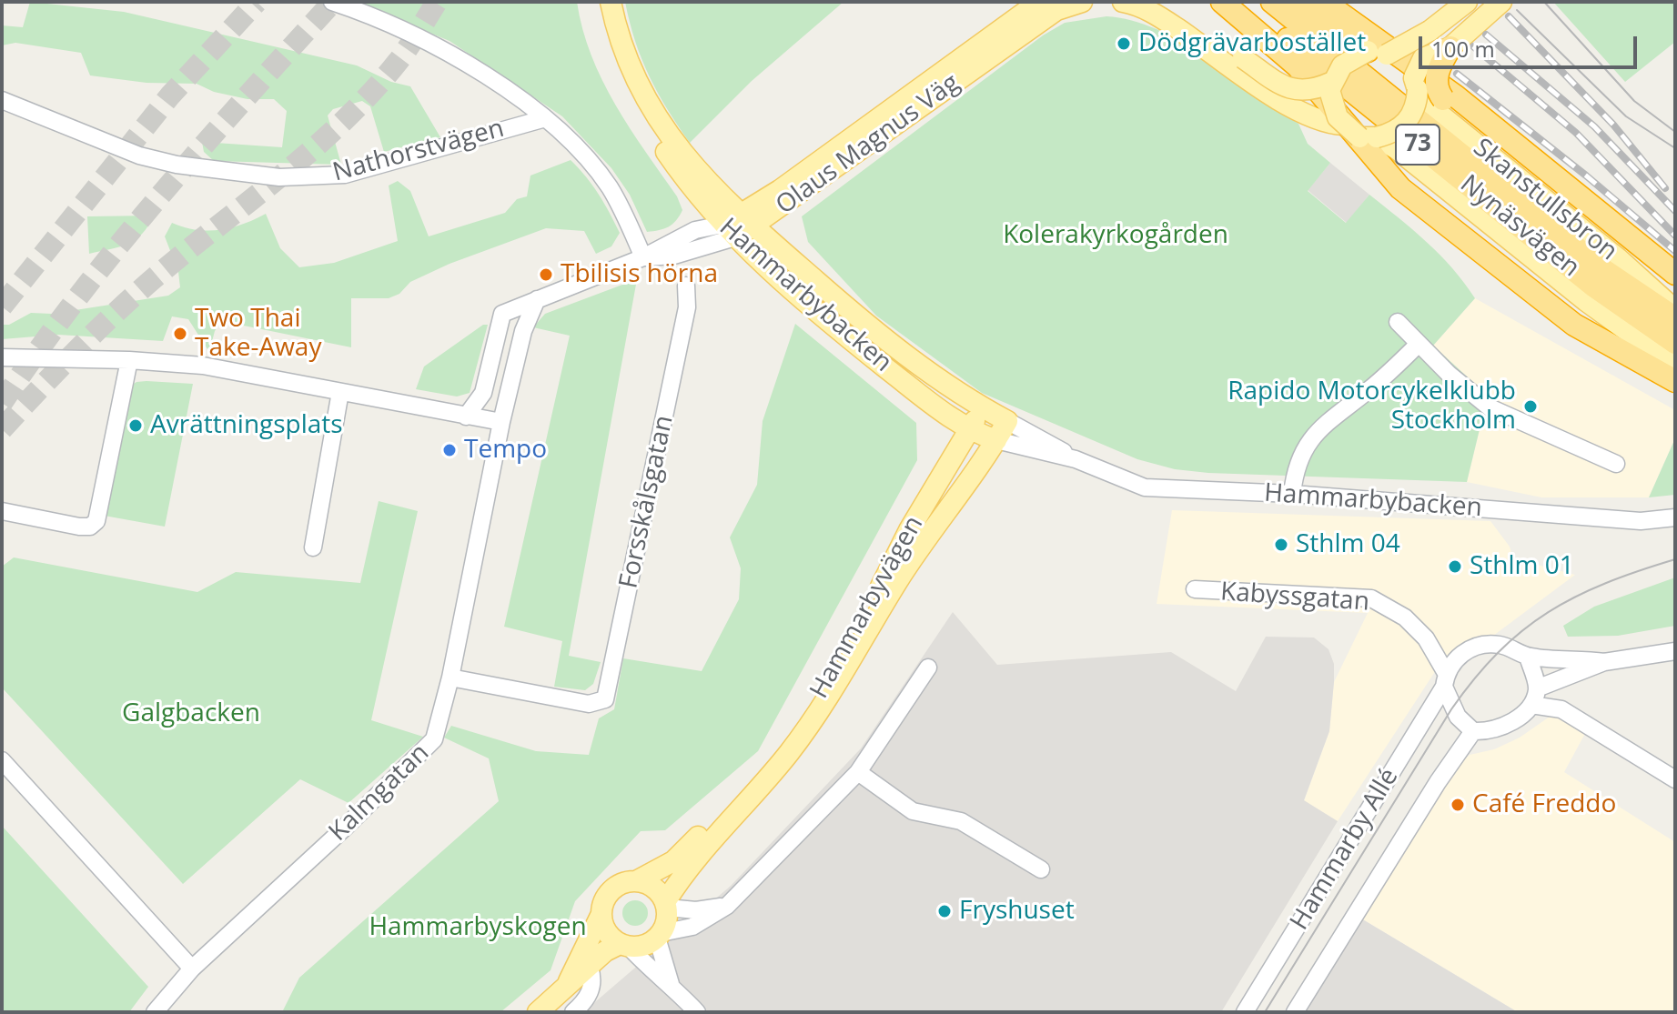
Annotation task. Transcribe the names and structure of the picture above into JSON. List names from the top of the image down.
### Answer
{
  "streets": {
    "highway": ["73", "Nynäsvägen"],
    "main road": [
      "Olaus Magnus Väg",
      "Skanstullsbron",
      "Hammarbybacken",
      "Hammarbyvägen"
    ],
    "street": [
      "Nathorstvägen",
      "Forsskålsgatan",
      "Kabyssgatan",
      "Kalmgatan",
      "Hammarby Allé"
    ]
  },
  "crossings": [
    ["Olaus Magnus Väg", "Hammarbybacken"],
    ["Hammarbybacken", "Hammarbyvägen"],
    ["Forsskålsgatan", "Kalmgatan"],
    ["Kabyssgatan", "Hammarby Allé"]
  ],
  "parks": ["Kolerakyrkogården", "Galgbacken", "Hammarbyskogen"],
  "places": [
    "Dödgrävarbostället",
    "Tbilisis hörna",
    "Two Thai Take-Away",
    "Rapido Motorcykelklubb Stockholm",
    "Avrättningsplats",
    "Tempo",
    "Sthlm 04",
    "Sthlm 01",
    "Café Freddo",
    "Fryshuset"
  ],
  "scale_bar": "100 m"
}
